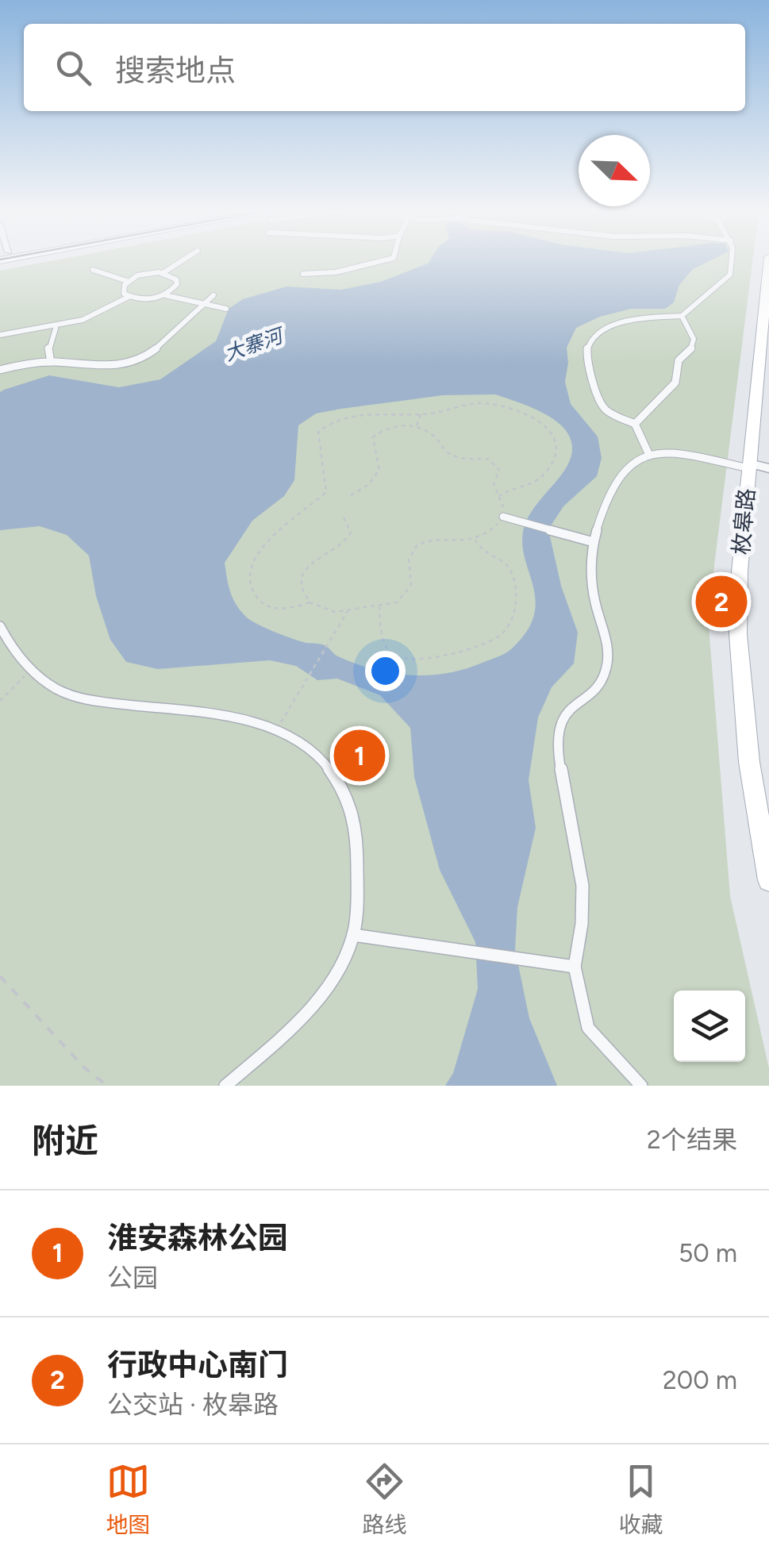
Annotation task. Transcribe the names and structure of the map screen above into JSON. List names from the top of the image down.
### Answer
{
  "streets": {
    "main road": ["枚皋路"]
  },
  "water": ["大寨河"],
  "north": "bottom right",
  "page": {
    "search": "搜索地点",
    "pins": ["2", "1"],
    "heading": ["附近", "2个结果"],
    "list": [
      {
        "mark": "1",
        "name": "淮安森林公园",
        "note": "公园",
        "value": "50 m"
      },
      {
        "mark": "2",
        "name": "行政中心南门",
        "note": "公交站 · 枚皋路",
        "value": "200 m"
      }
    ],
    "nav": ["地图", "路线", "收藏"]
  }
}
